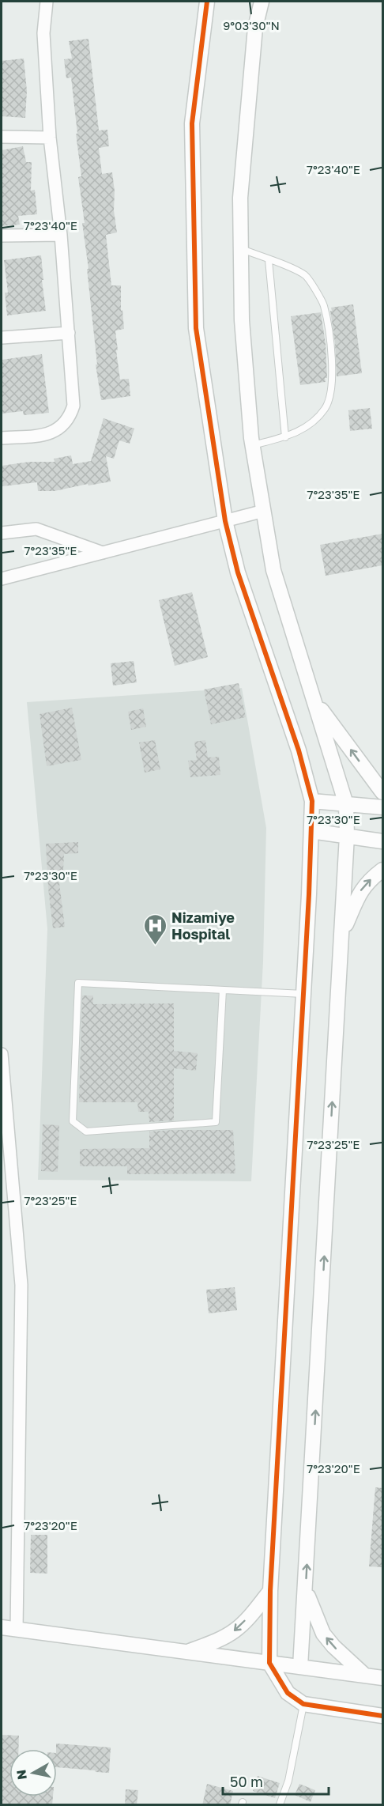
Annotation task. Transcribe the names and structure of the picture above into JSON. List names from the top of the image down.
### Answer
{
  "places": {
    "hospital": ["Nizamiye Hospital"]
  },
  "scale_bar": "50 m",
  "north": "left",
  "coordinates": [
    "9°03'30\"N",
    "7°23'40\"E",
    "7°23'35\"E",
    "7°23'30\"E",
    "7°23'25\"E",
    "7°23'20\"E"
  ]
}
